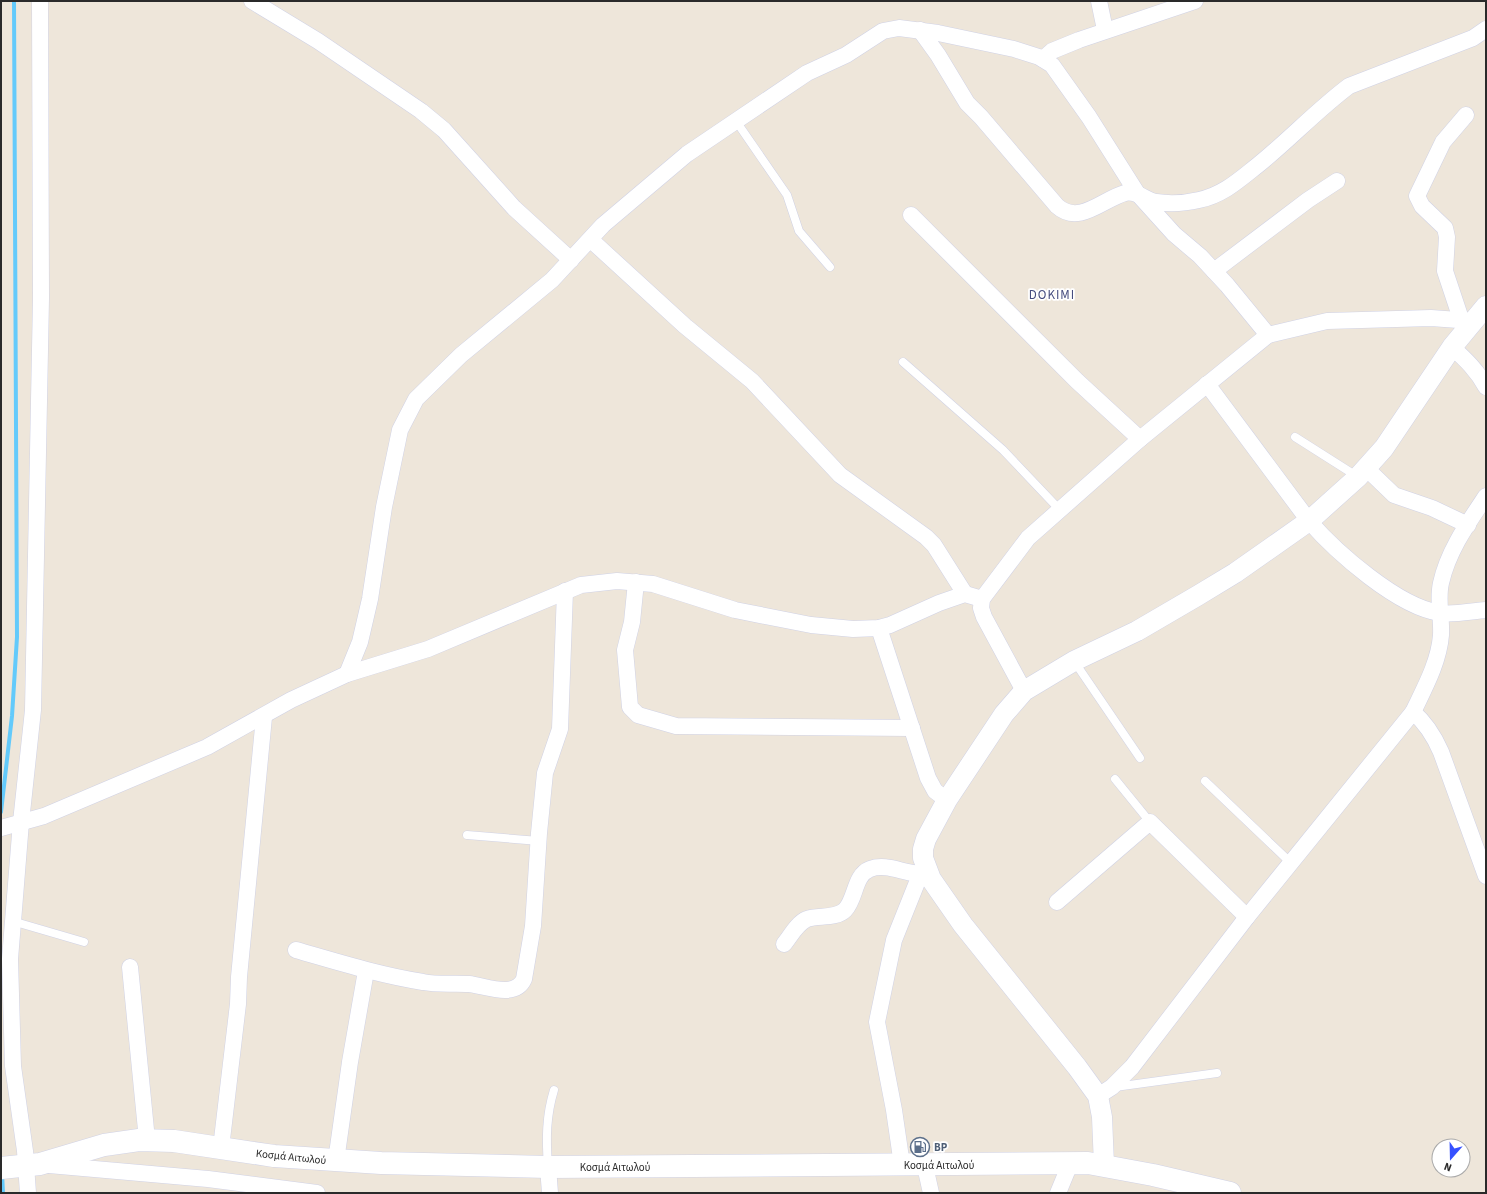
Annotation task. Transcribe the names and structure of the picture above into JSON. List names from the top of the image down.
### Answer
{
  "streets": {
    "main road": ["Κοσμά Αιτωλού"]
  },
  "districts": ["DOKIMI"],
  "places": {
    "fuel station": ["BP"]
  },
  "north": "bottom"
}
